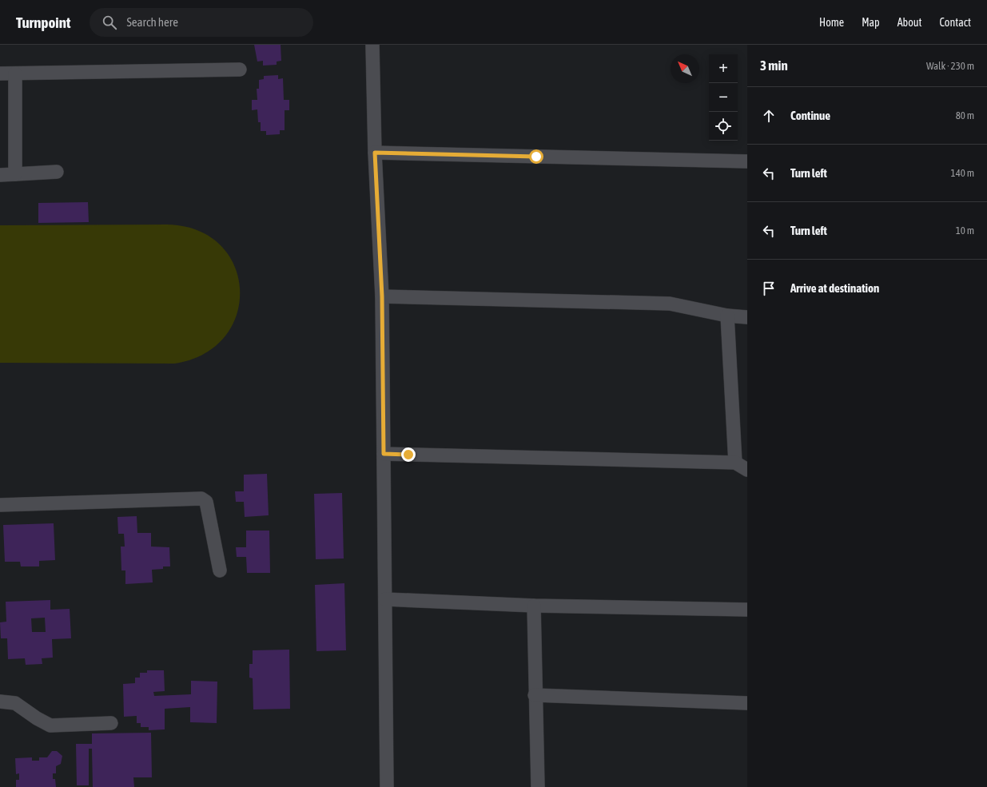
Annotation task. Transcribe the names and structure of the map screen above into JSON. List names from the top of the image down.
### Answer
{
  "north": "top left",
  "page": {
    "header": "Turnpoint",
    "search": "Search here",
    "nav": [
      "Home",
      "Map",
      "About",
      "Contact"
    ],
    "heading": ["3 min", "Walk · 230 m"],
    "map_buttons": ["+", "−"],
    "list": [
      ["Continue", "80 m"],
      ["Turn left", "140 m"],
      ["Turn left", "10 m"],
      "Arrive at destination"
    ]
  }
}
